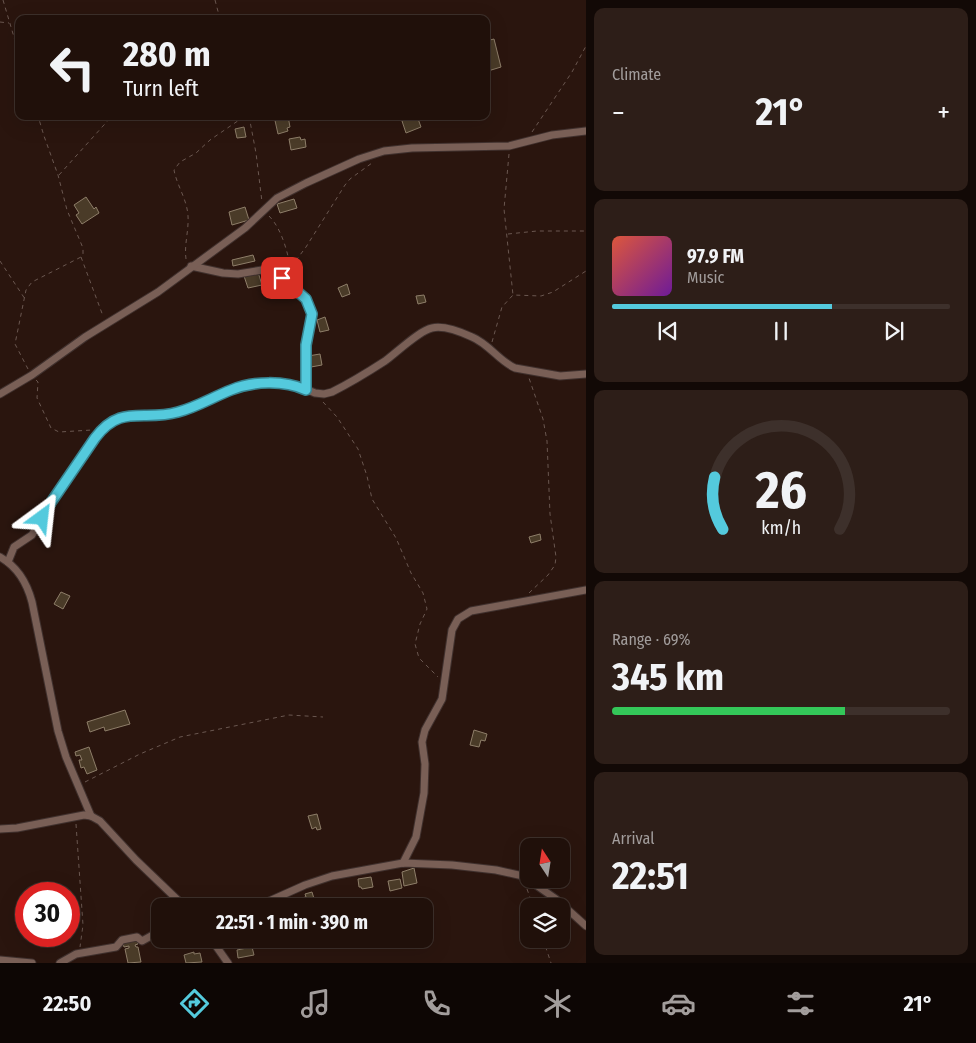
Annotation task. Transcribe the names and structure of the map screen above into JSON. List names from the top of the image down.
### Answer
{
  "north": "top",
  "page": {
    "tile": [
      "Climate",
      ["Range · 69%", "345 km"],
      ["Arrival", "22:51"]
    ],
    "turn": ["280 m", "Turn left"],
    "heat": ["−", "21°", "+"],
    "song": ["97.9 FM", "Music"],
    "limit": "30",
    "trip": "22:51 · 1 min · 390 m",
    "tabs": ["22:50", "21°"],
    "gauge": ["26", "km/h"]
  }
}
